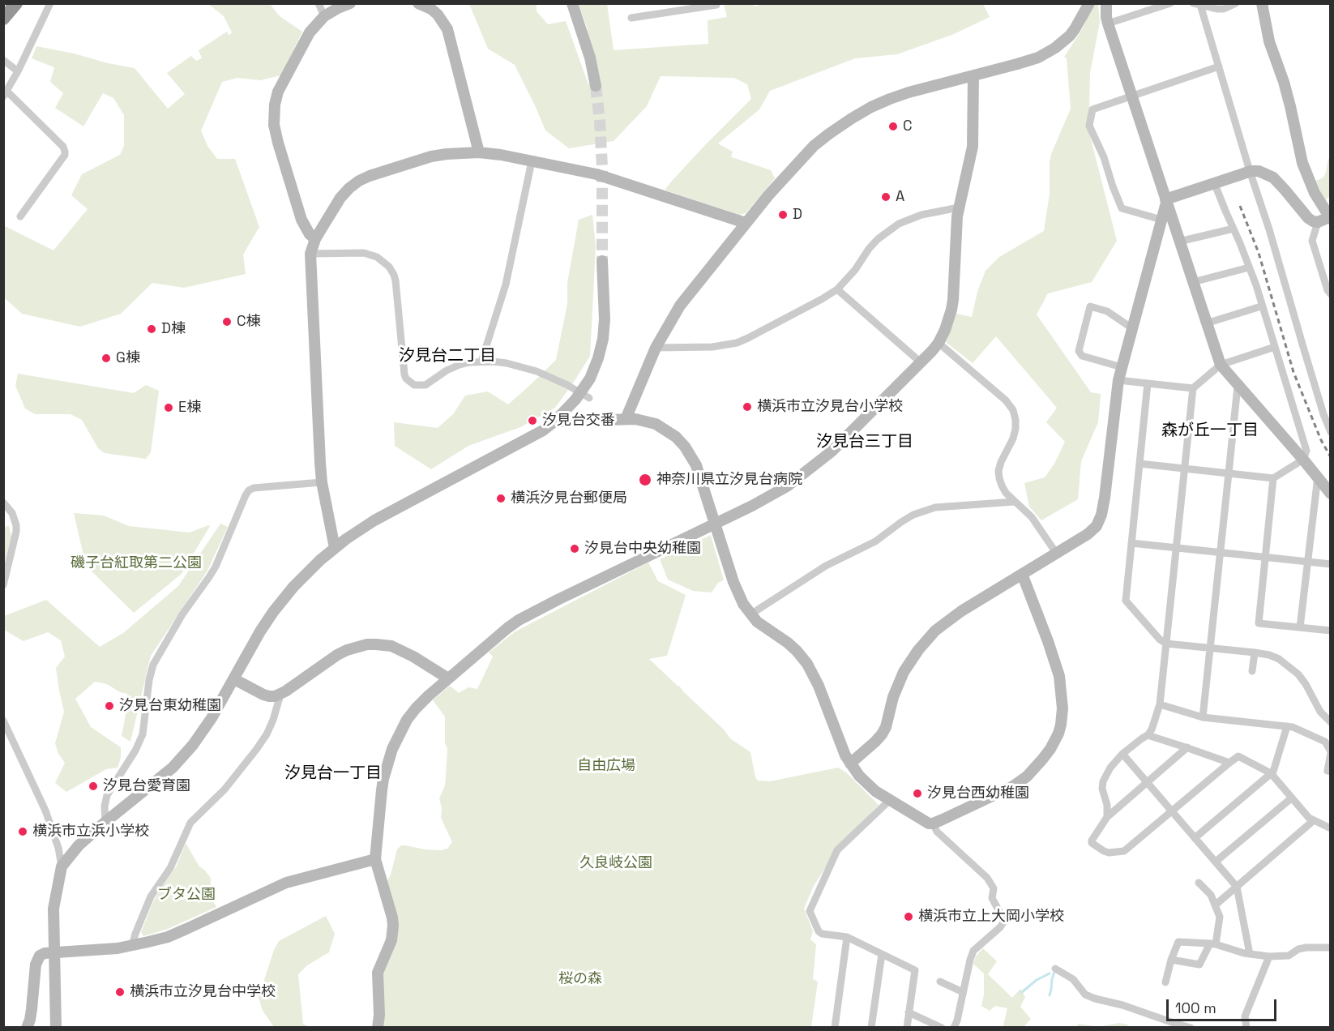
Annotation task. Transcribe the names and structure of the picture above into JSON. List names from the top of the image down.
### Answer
{
  "districts": [
    "汐見台二丁目",
    "森が丘一丁目",
    "汐見台三丁目",
    "汐見台一丁目"
  ],
  "parks": [
    "磯子台紅取第二公園",
    "自由広場",
    "久良岐公園",
    "ブタ公園",
    "桜の森"
  ],
  "places": [
    "C",
    "A",
    "D",
    "C棟",
    "D棟",
    "G棟",
    "横浜市立汐見台小学校",
    "E棟",
    "汐見台交番",
    "神奈川県立汐見台病院",
    "横浜汐見台郵便局",
    "汐見台中央幼稚園",
    "汐見台東幼稚園",
    "汐見台愛育園",
    "汐見台西幼稚園",
    "横浜市立浜小学校",
    "横浜市立上大岡小学校",
    "横浜市立汐見台中学校"
  ],
  "scale_bar": "100 m"
}
